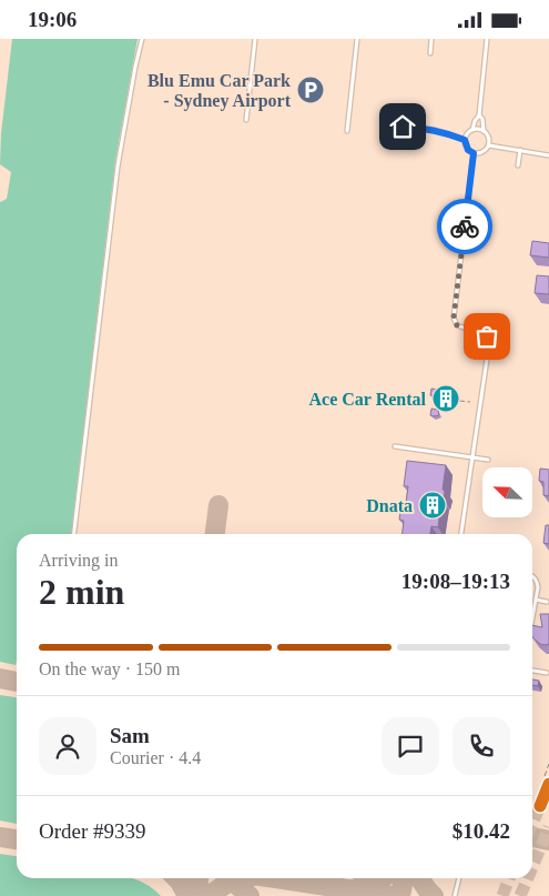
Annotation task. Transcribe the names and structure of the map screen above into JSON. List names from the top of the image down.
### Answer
{
  "places": {
    "parking": ["Blu Emu Car Park - Sydney Airport"],
    "building": ["Ace Car Rental", "Dnata"]
  },
  "north": "top left",
  "page": {
    "status": "19:06",
    "heading": ["2 min", "Arriving in", "19:08–19:13"],
    "panel": [
      "Sam",
      "Courier · 4.4",
      "Order #9339",
      "$10.42"
    ],
    "bar": "On the way · 150 m"
  }
}
